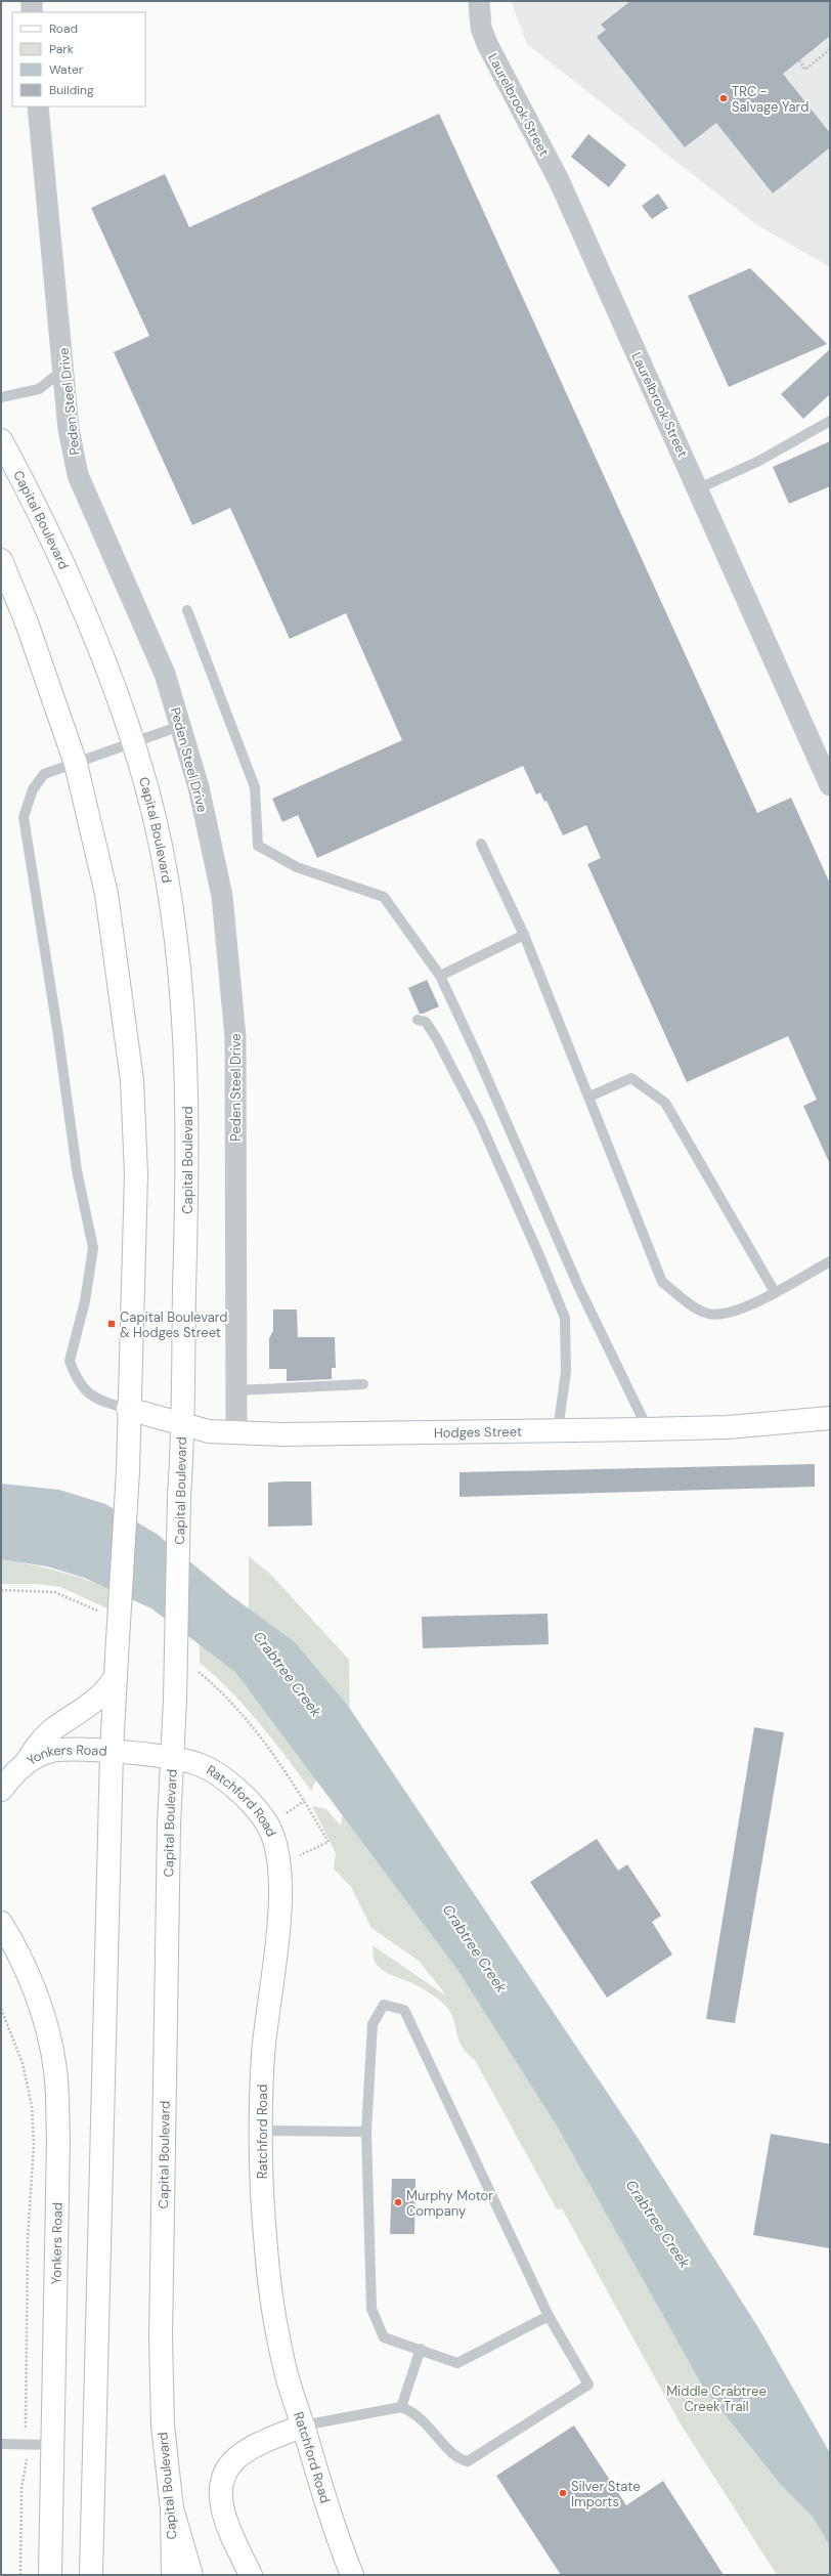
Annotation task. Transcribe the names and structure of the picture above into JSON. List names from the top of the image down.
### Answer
{
  "streets": {
    "main road": [
      "Capital Boulevard",
      "Hodges Street",
      "Yonkers Road",
      "Ratchford Road"
    ],
    "street": ["Laurelbrook Street", "Peden Steel Drive"]
  },
  "crossings": [
    ["Peden Steel Drive", "Hodges Street"],
    ["Capital Boulevard", "Hodges Street"],
    ["Capital Boulevard", "Ratchford Road"],
    ["Yonkers Road", "Ratchford Road"]
  ],
  "water": ["Crabtree Creek"],
  "parks": ["Middle Crabtree Creek Trail"],
  "places": {
    "other": ["TRC - Salvage Yard", "Murphy Motor Company", "Silver State Imports"],
    "transit": ["Capital Boulevard & Hodges Street"]
  },
  "legend": [
    "Road",
    "Park",
    "Water",
    "Building"
  ]
}
